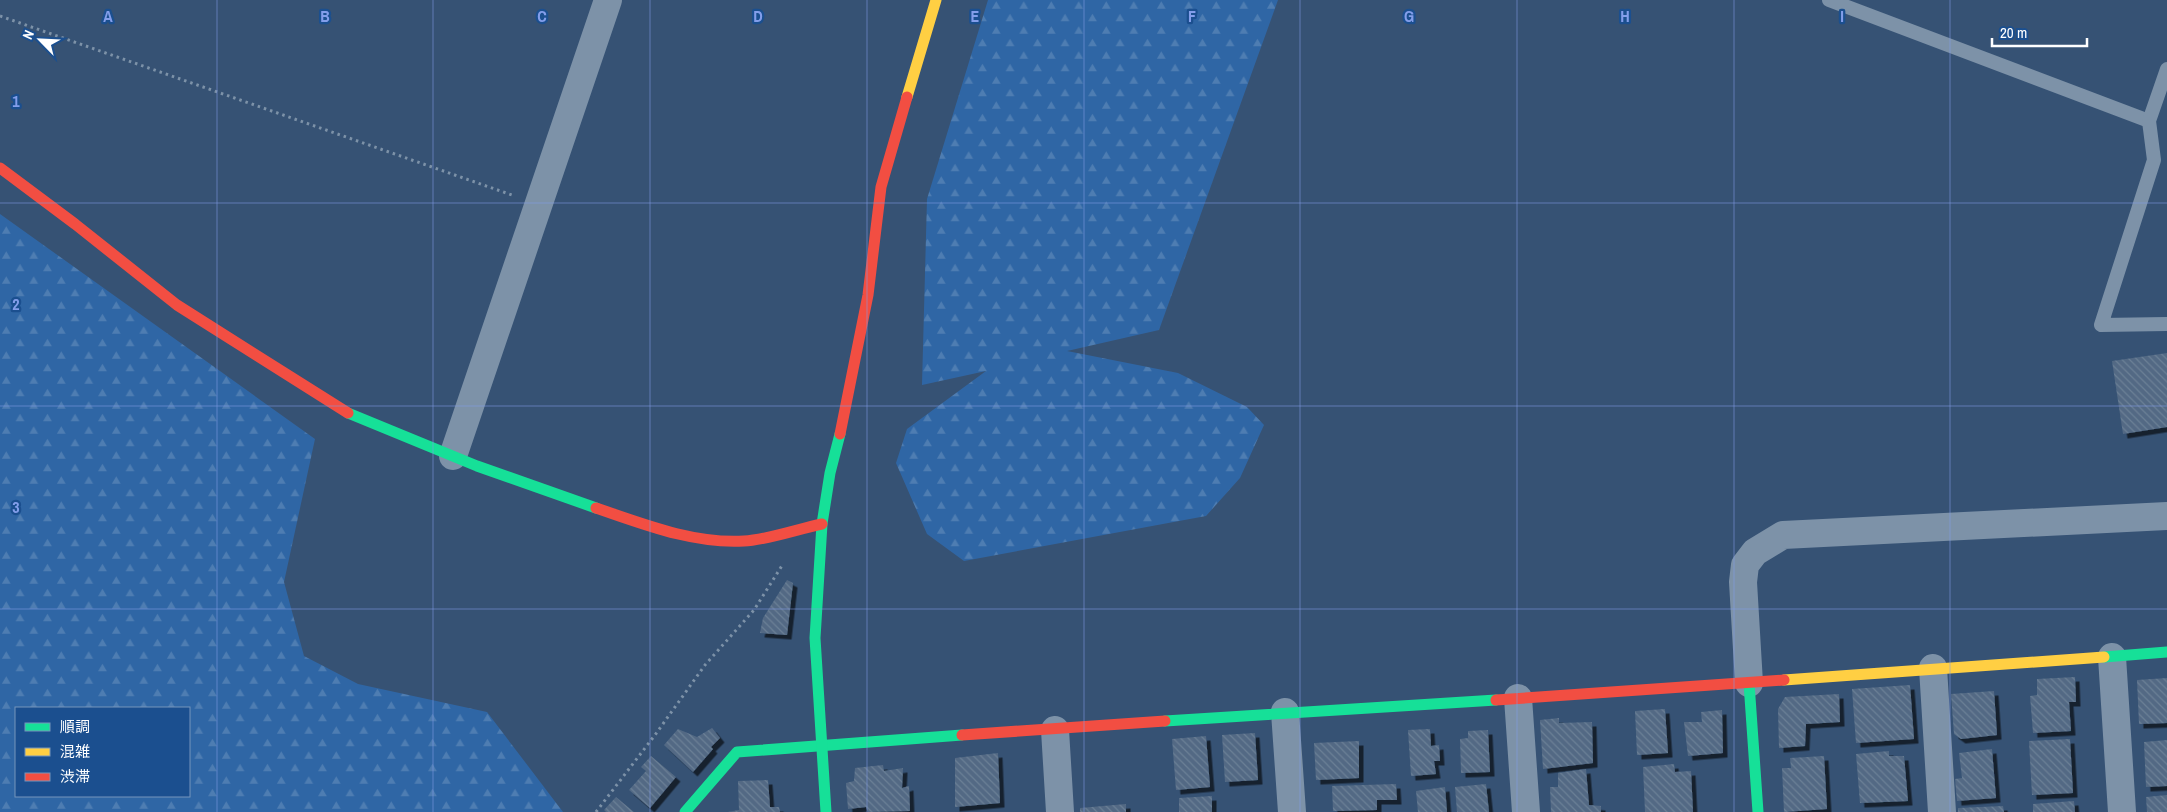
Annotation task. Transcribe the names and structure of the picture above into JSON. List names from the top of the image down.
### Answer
{
  "legend": ["順調", "混雑", "渋滞"],
  "scale_bar": "20 m",
  "north": "top left",
  "grid": {
    "columns": [
      "A",
      "B",
      "C",
      "D",
      "E",
      "F",
      "G",
      "H",
      "I"
    ],
    "rows": ["1", "2", "3"]
  }
}
